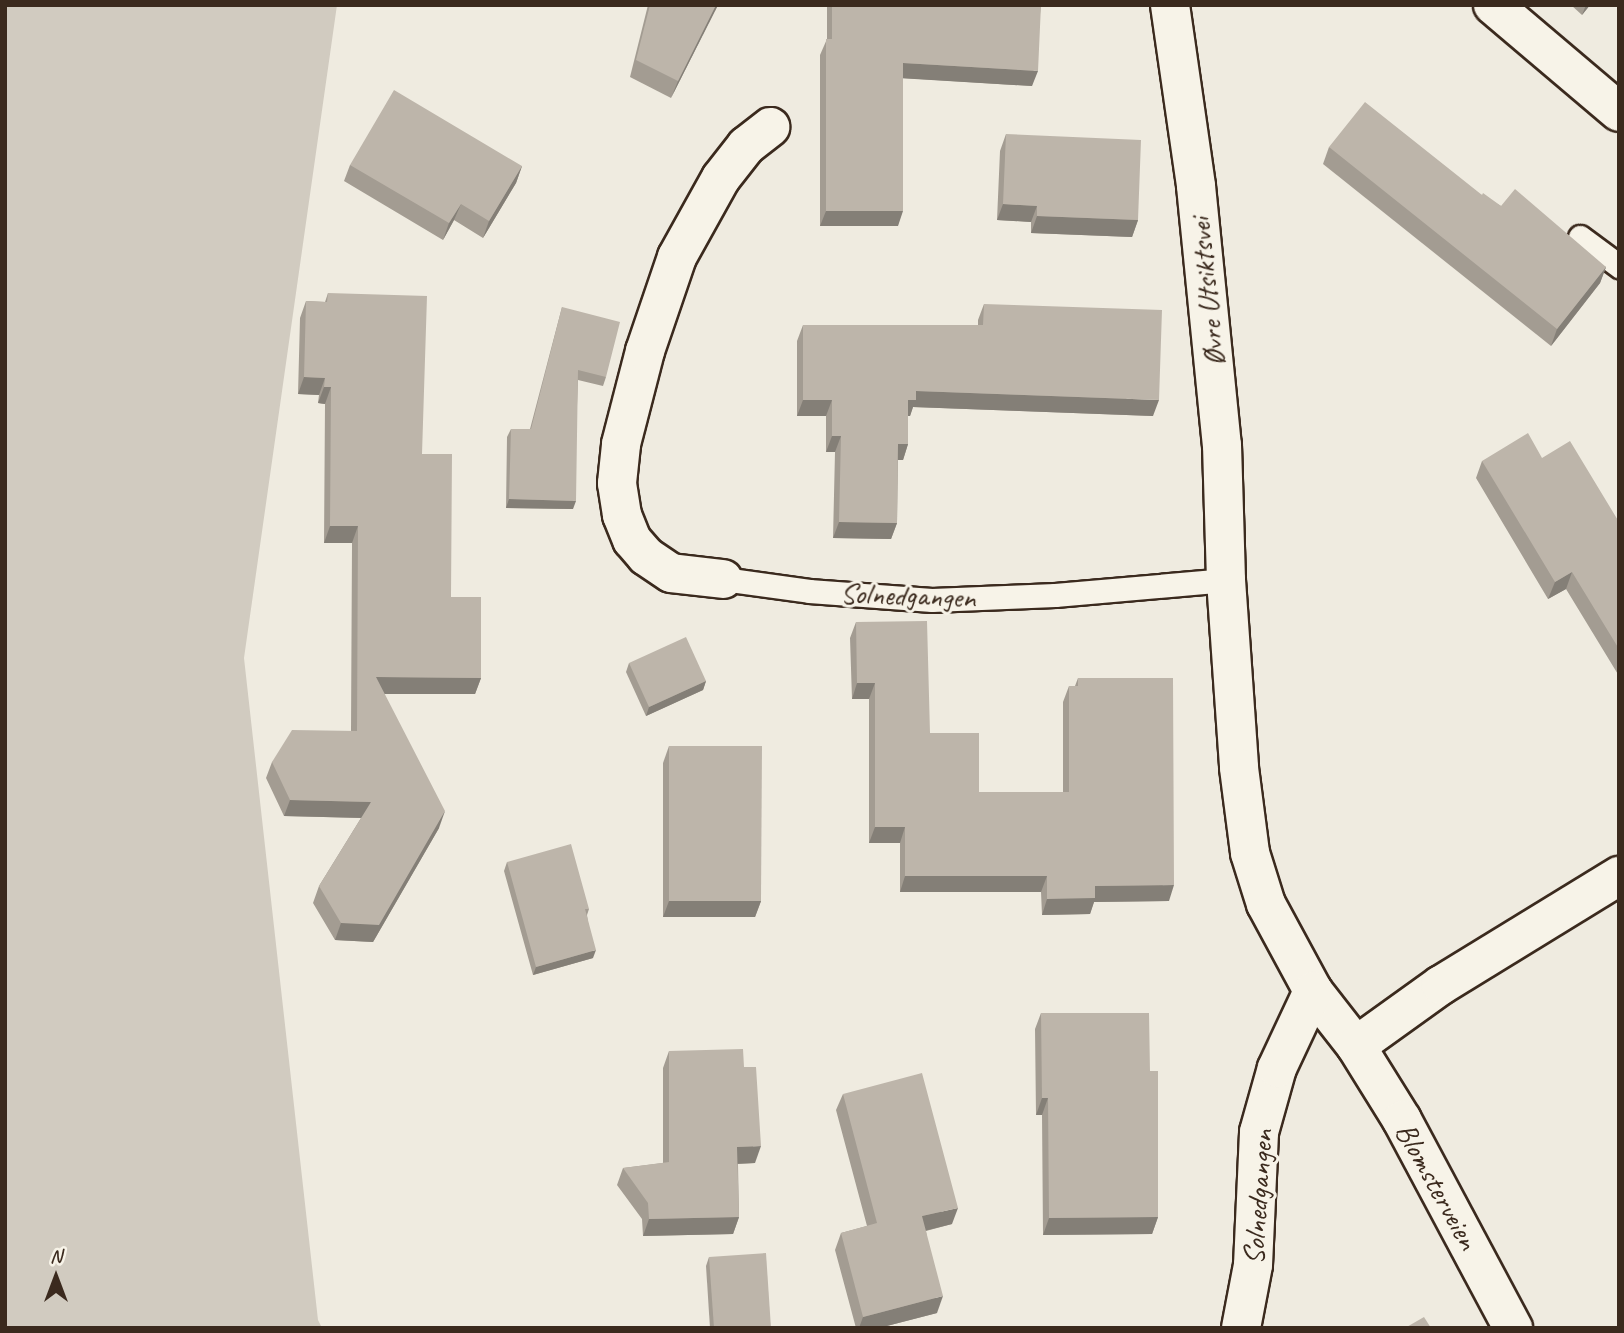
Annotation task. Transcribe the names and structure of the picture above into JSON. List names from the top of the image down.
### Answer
{
  "streets": {
    "street": ["Øvre Utsiktsvei", "Solnedgangen", "Blomsterveien"]
  },
  "crossings": [
    ["Øvre Utsiktsvei", "Solnedgangen"]
  ],
  "north": "top"
}
